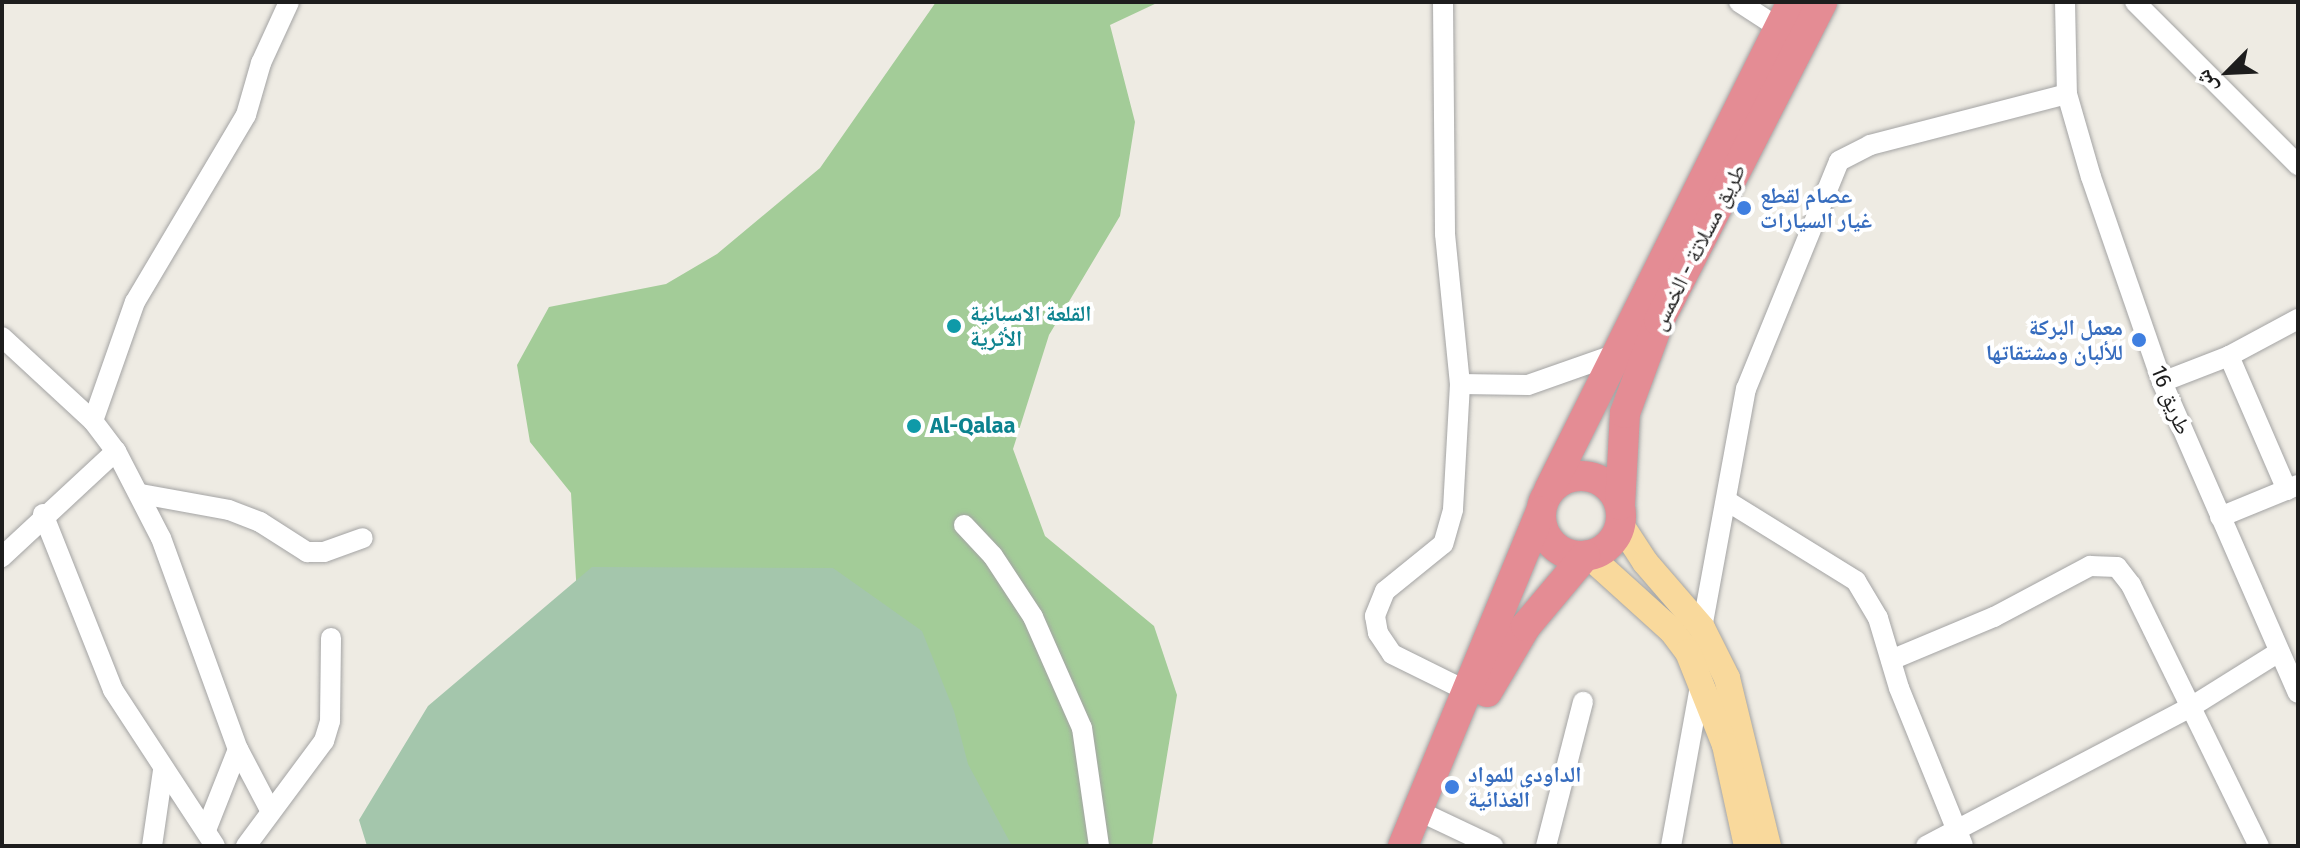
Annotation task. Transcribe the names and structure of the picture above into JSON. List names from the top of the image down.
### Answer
{
  "streets": {
    "highway": ["طريق مسلاتة - الخمس"],
    "street": ["طريق 16"]
  },
  "places": [
    "عصام لقطع غيار السيارات",
    "القلعة الاسبانية الأثرية",
    "معمل البركة للألبان ومشتقاتها",
    "Al-Qalaa",
    "الداودي للمواد الغذائية"
  ],
  "north": "bottom left"
}
